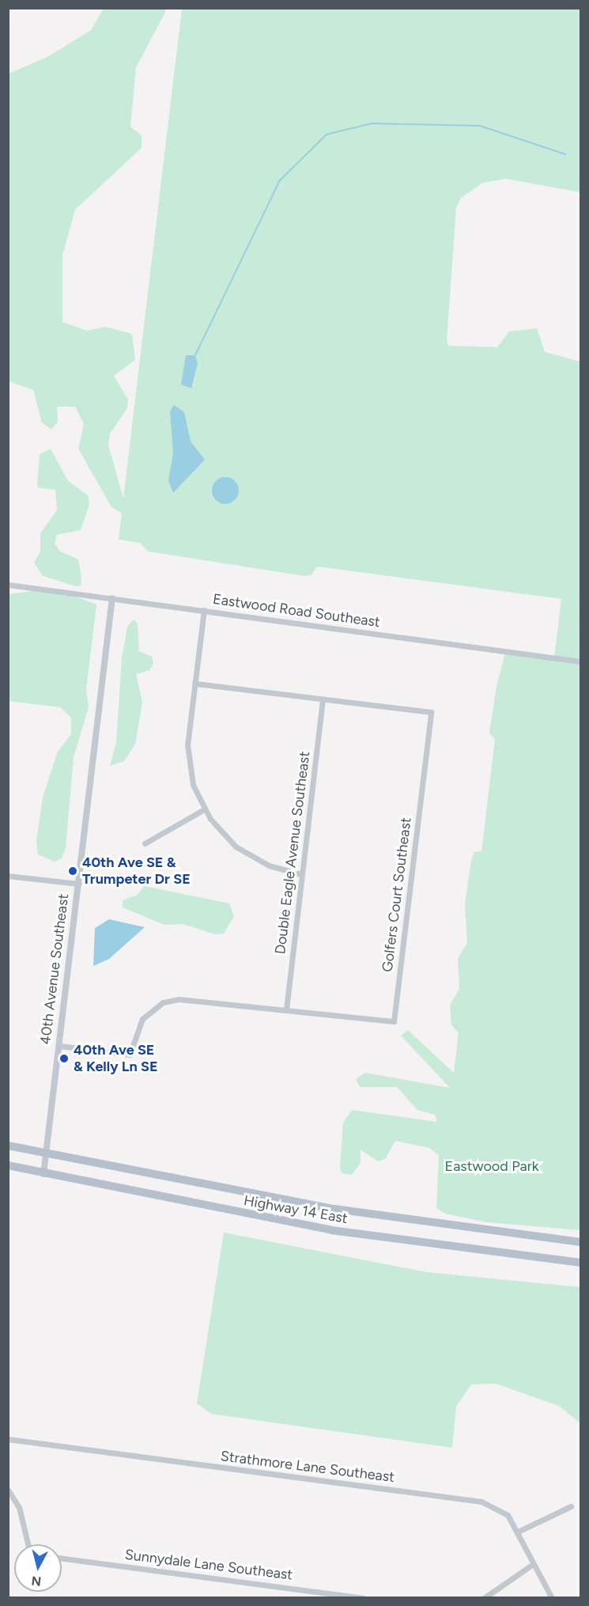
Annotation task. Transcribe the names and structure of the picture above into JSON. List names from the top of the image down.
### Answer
{
  "streets": {
    "main road": ["Highway 14 East"],
    "street": [
      "Eastwood Road Southeast",
      "Double Eagle Avenue Southeast",
      "Golfers Court Southeast",
      "40th Avenue Southeast",
      "Strathmore Lane Southeast",
      "Sunnydale Lane Southeast"
    ]
  },
  "crossings": [
    ["Eastwood Road Southeast", "40th Avenue Southeast"],
    ["Double Eagle Avenue Southeast", "Golfers Court Southeast"],
    ["Golfers Court Southeast", "40th Avenue Southeast"],
    ["40th Avenue Southeast", "Highway 14 East"]
  ],
  "parks": ["Eastwood Park"],
  "places": ["40th Ave SE & Trumpeter Dr SE", "40th Ave SE & Kelly Ln SE"],
  "north": "bottom"
}
